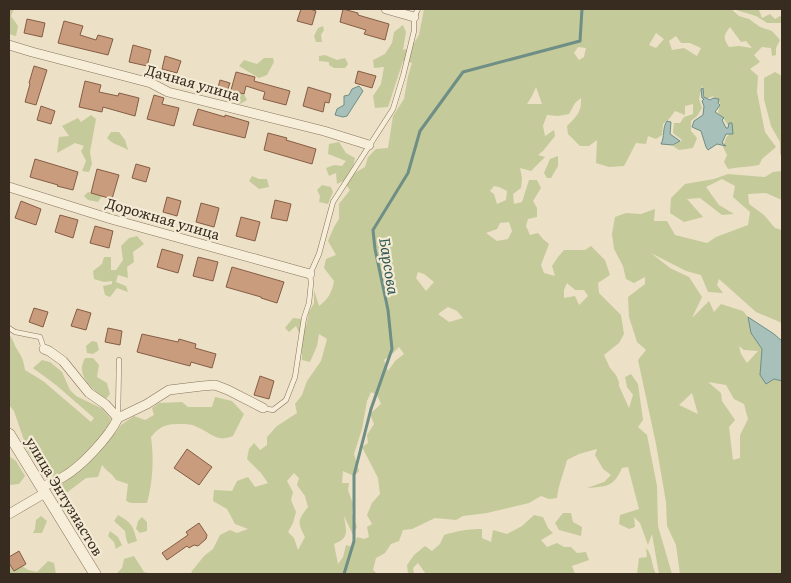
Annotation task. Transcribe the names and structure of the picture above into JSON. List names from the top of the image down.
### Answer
{
  "streets": {
    "street": ["Дачная улица", "Дорожная улица", "улица Энтузиастов"]
  },
  "water": ["Барсова"]
}
